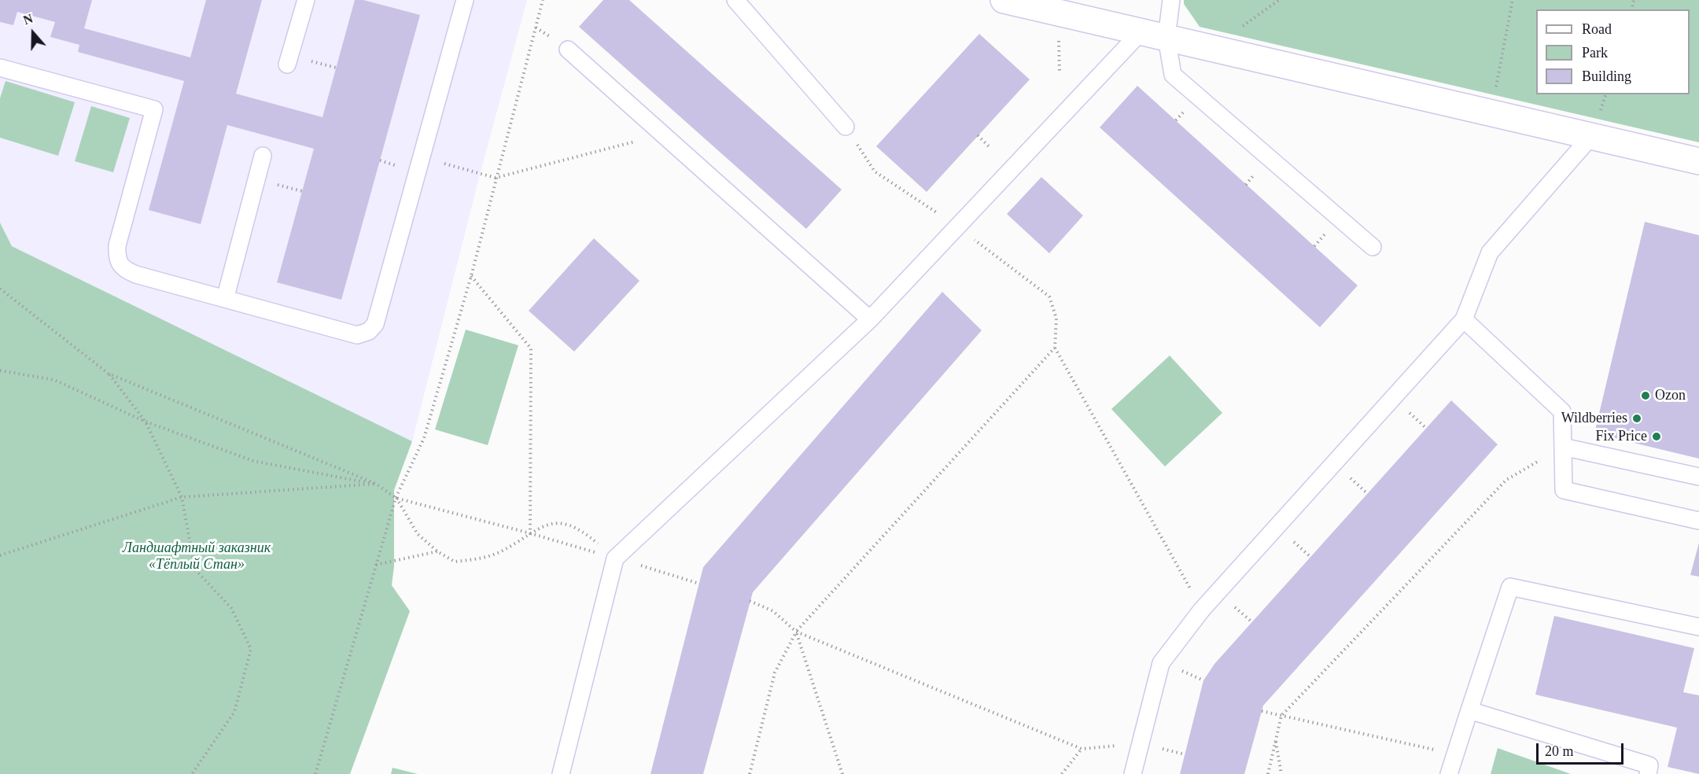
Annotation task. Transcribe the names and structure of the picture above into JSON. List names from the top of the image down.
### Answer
{
  "parks": ["Ландшафтный заказник «Тёплый Стан»"],
  "places": ["Ozon", "Wildberries", "Fix Price"],
  "legend": ["Road", "Park", "Building"],
  "scale_bar": "20 m",
  "north": "top"
}
